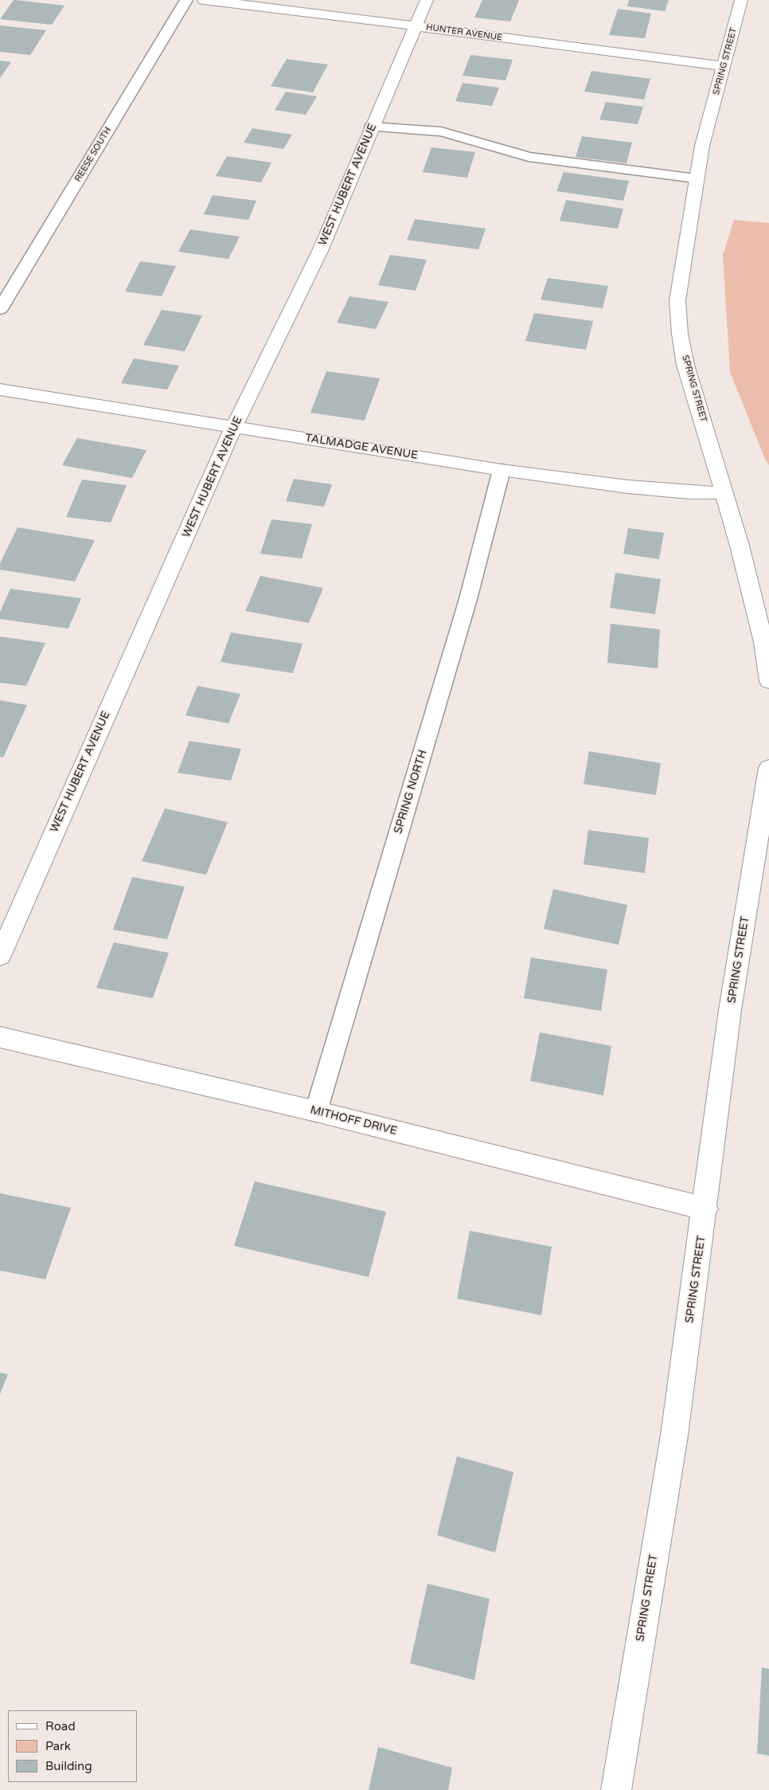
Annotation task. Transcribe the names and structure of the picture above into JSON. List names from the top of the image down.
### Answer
{
  "streets": {
    "street": [
      "HUNTER AVENUE",
      "SPRING STREET",
      "WEST HUBERT AVENUE",
      "TALMADGE AVENUE",
      "MITHOFF DRIVE"
    ],
    "lane": ["REESE SOUTH", "SPRING NORTH"]
  },
  "crossings": [
    ["HUNTER AVENUE", "SPRING STREET"],
    ["HUNTER AVENUE", "WEST HUBERT AVENUE"],
    ["SPRING STREET", "TALMADGE AVENUE"],
    ["SPRING STREET", "MITHOFF DRIVE"],
    ["WEST HUBERT AVENUE", "TALMADGE AVENUE"],
    ["TALMADGE AVENUE", "SPRING NORTH"],
    ["SPRING NORTH", "MITHOFF DRIVE"]
  ],
  "legend": ["Road", "Park", "Building"]
}
